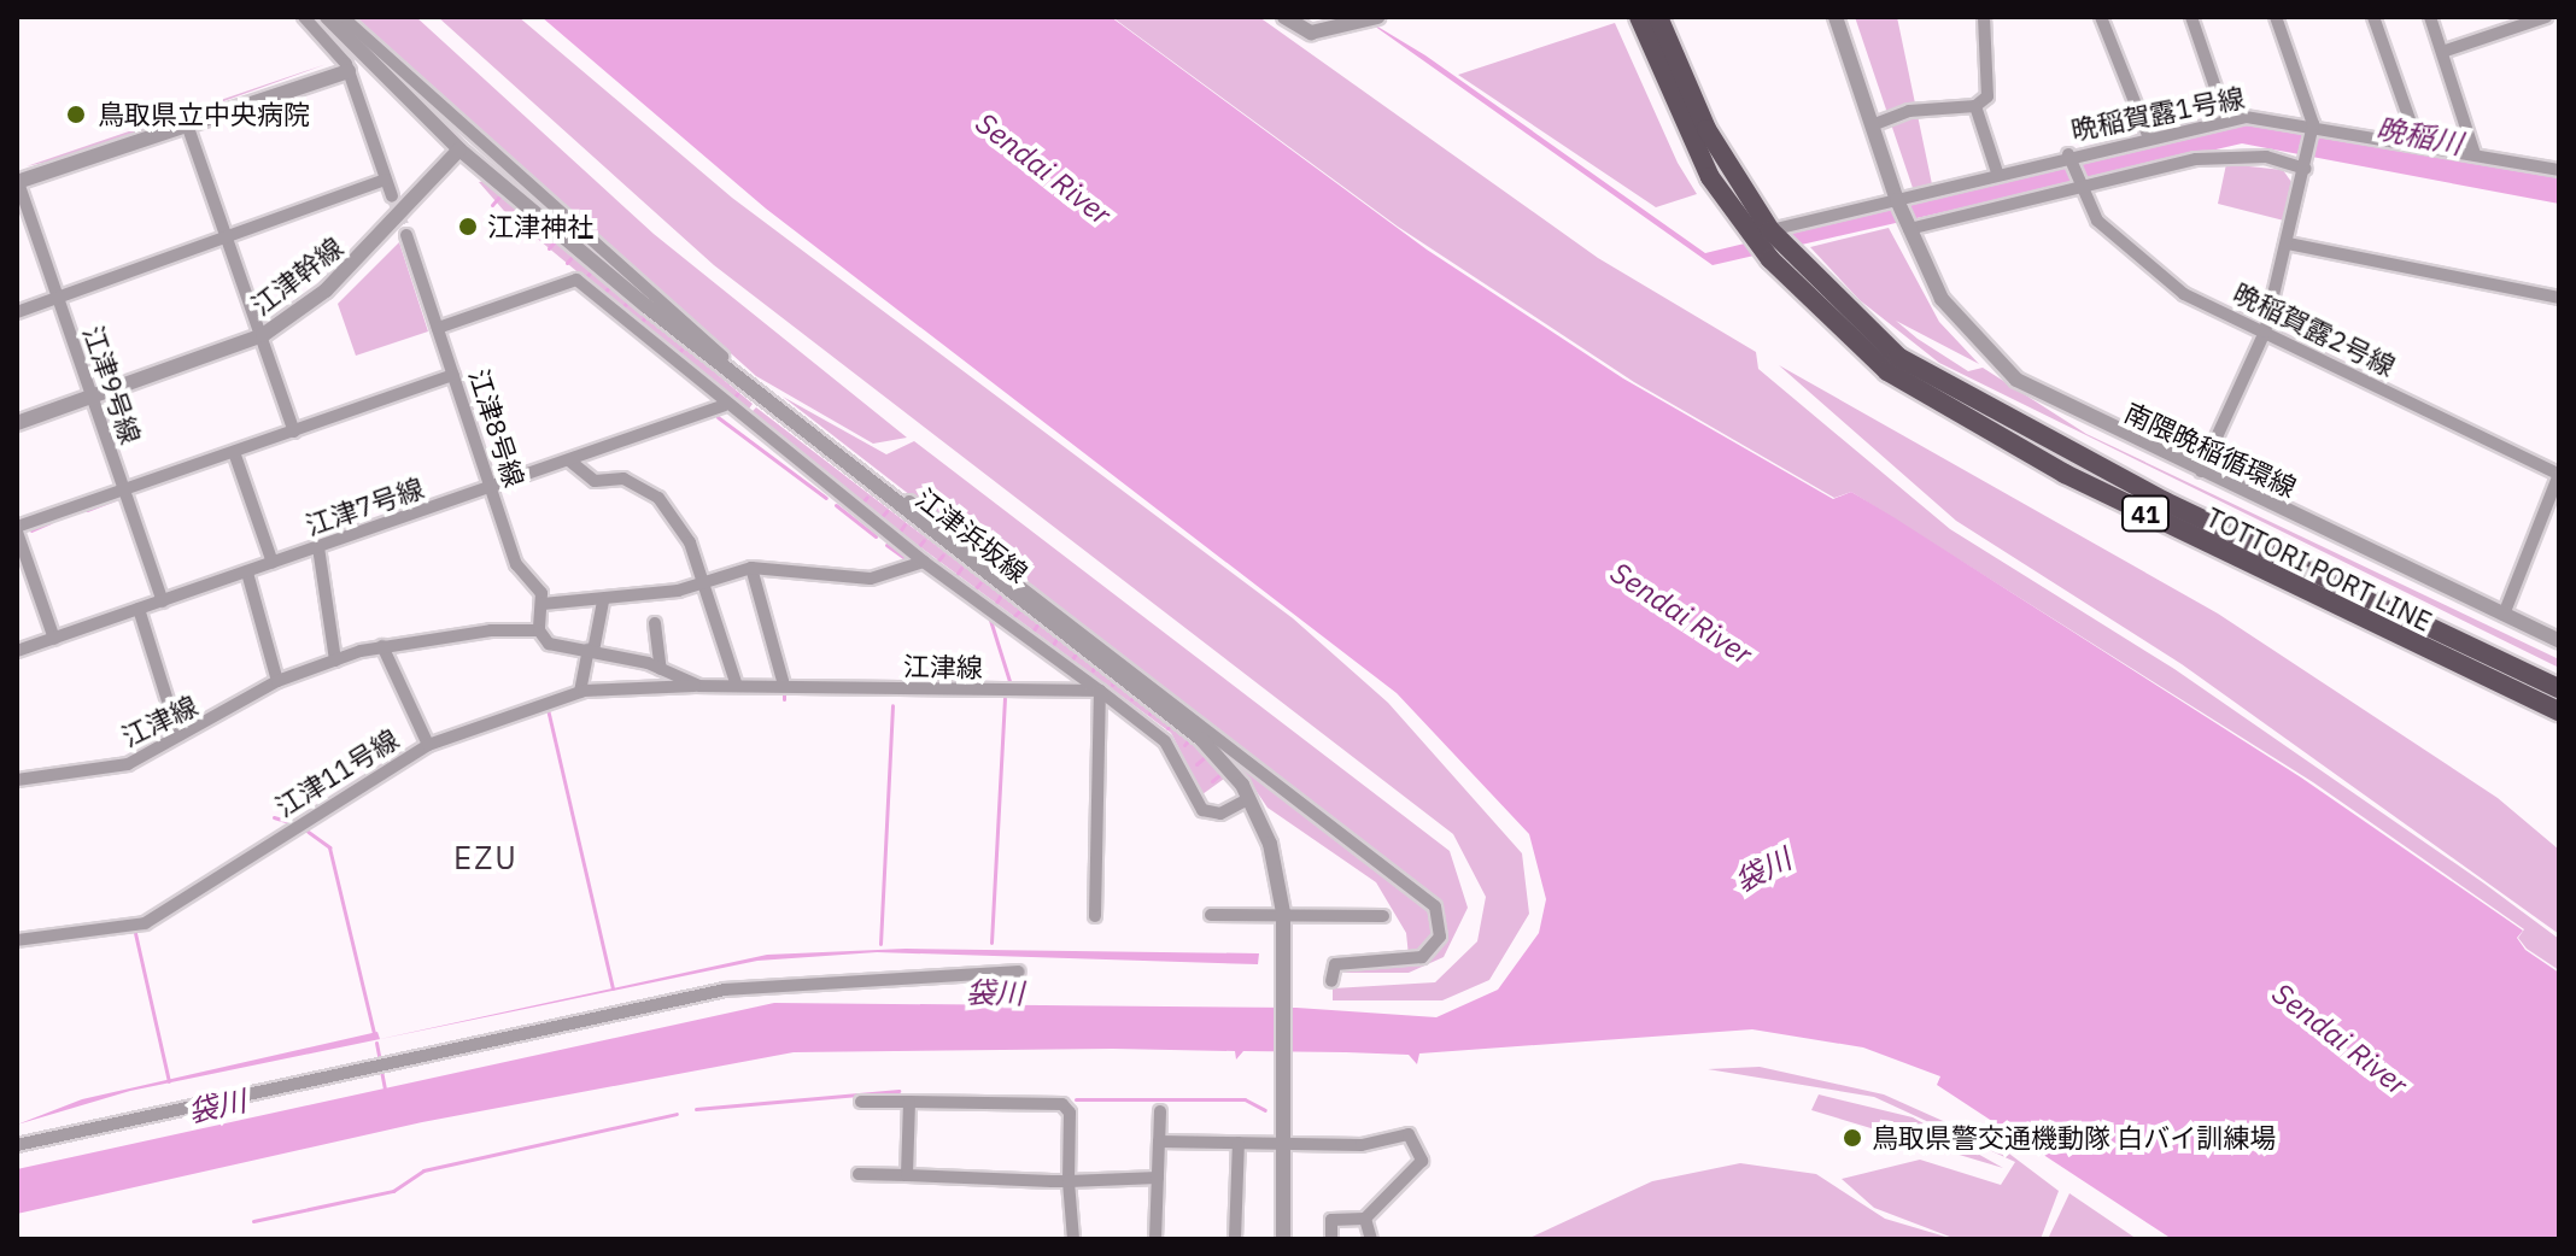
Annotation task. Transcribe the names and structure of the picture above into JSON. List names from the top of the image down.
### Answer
{
  "streets": {
    "main road": ["41", "TOTTORI PORT LINE"],
    "street": [
      "晩稲賀露1号線",
      "江津幹線",
      "晩稲賀露2号線",
      "江津9号線",
      "江津8号線",
      "南隈晩稲循環線",
      "江津7号線",
      "江津浜坂線",
      "江津線",
      "江津11号線"
    ]
  },
  "crossings": [
    ["晩稲賀露1号線", "南隈晩稲循環線"],
    ["晩稲賀露1号線", "TOTTORI PORT LINE"],
    ["江津幹線", "江津9号線"],
    ["江津幹線", "江津浜坂線"],
    ["江津9号線", "江津7号線"],
    ["江津8号線", "江津7号線"],
    ["江津8号線", "江津線"],
    ["江津7号線", "江津線"],
    ["江津線", "江津11号線"]
  ],
  "districts": ["EZU"],
  "water": ["晩稲川", "Sendai River", "袋川"],
  "places": ["鳥取県立中央病院", "江津神社", "鳥取県警交通機動隊 白バイ訓練場"]
}
